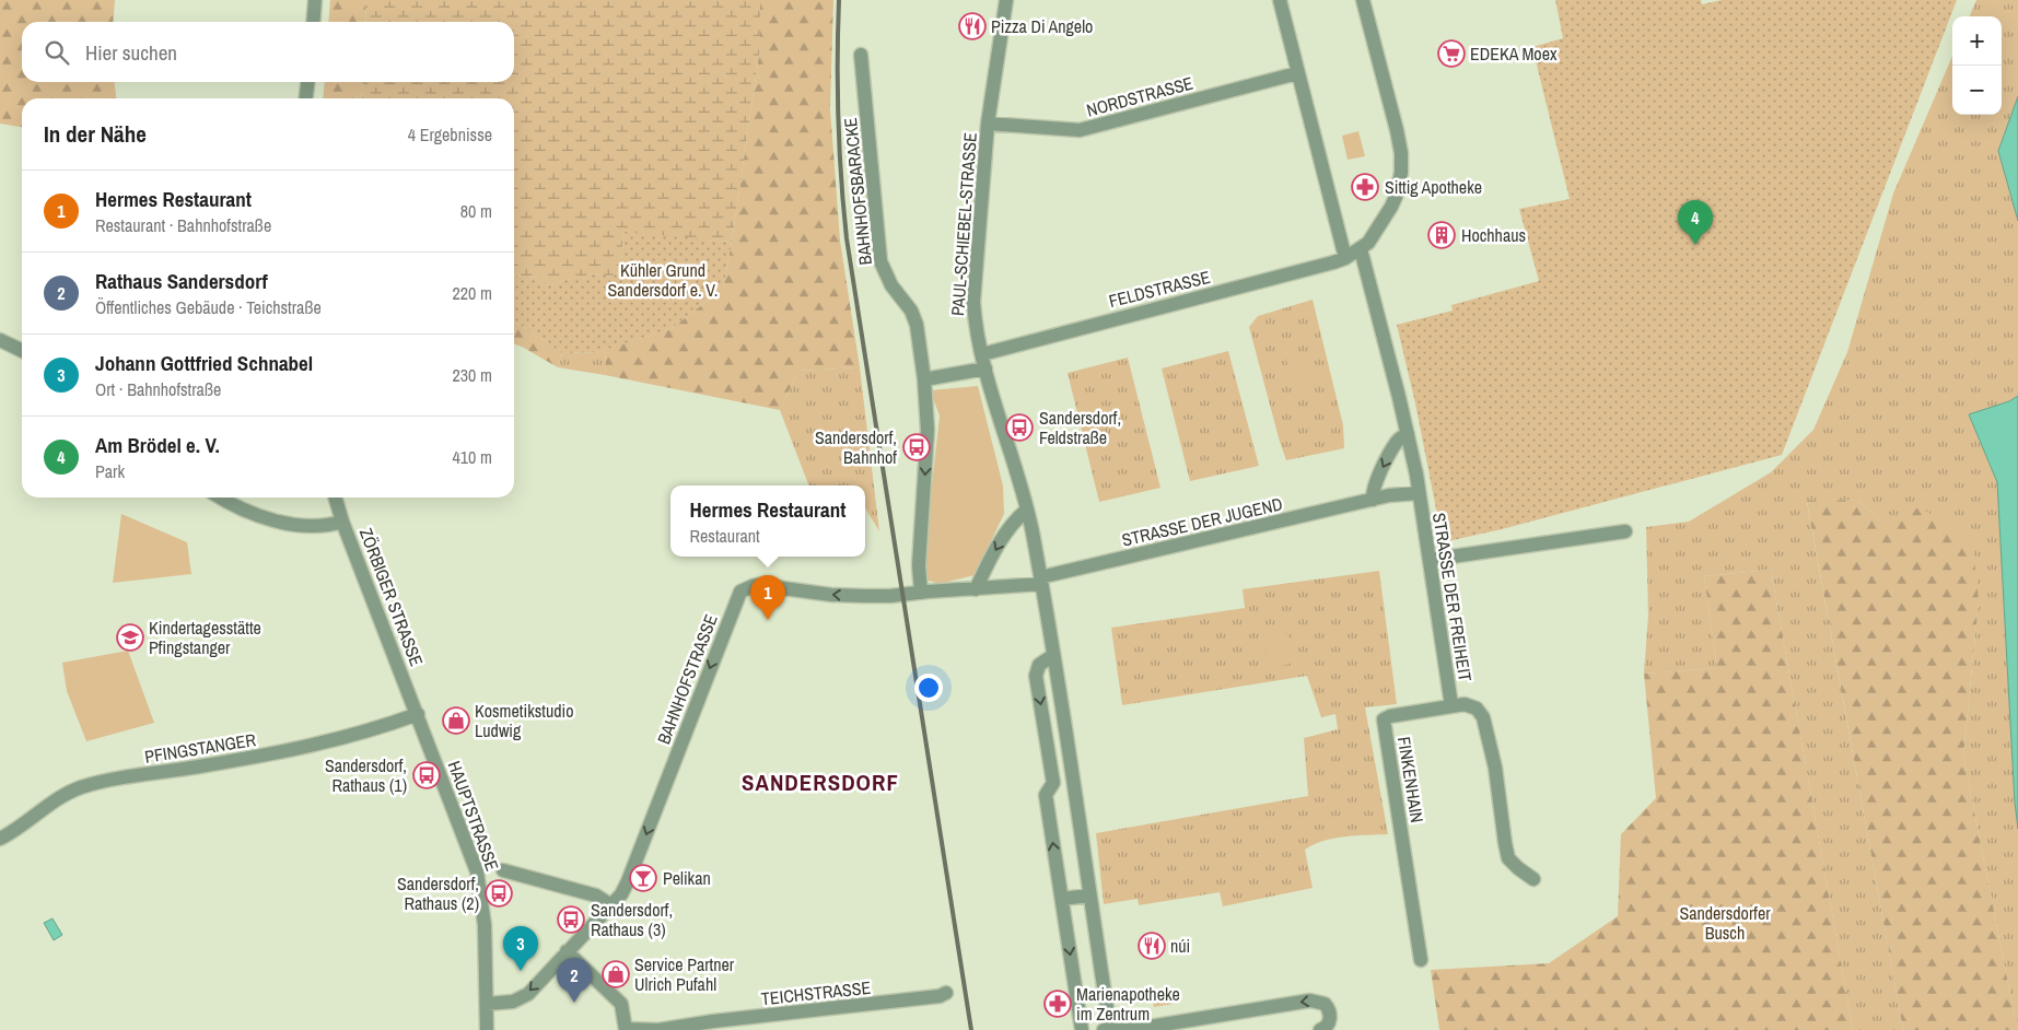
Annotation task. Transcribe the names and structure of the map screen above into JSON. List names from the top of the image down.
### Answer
{
  "streets": {
    "street": [
      "NORDSTRASSE",
      "BAHNHOFSBARACKE",
      "PAUL-SCHIEBEL-STRASSE",
      "FELDSTRASSE",
      "STRASSE DER JUGEND",
      "ZÖRBIGER STRASSE",
      "STRASSE DER FREIHEIT",
      "BAHNHOFSTRASSE",
      "PFINGSTANGER",
      "FINKENHAIN",
      "HAUPTSTRASSE",
      "TEICHSTRASSE"
    ]
  },
  "crossings": [
    ["NORDSTRASSE", "PAUL-SCHIEBEL-STRASSE"],
    ["BAHNHOFSBARACKE", "BAHNHOFSTRASSE"],
    ["PAUL-SCHIEBEL-STRASSE", "FELDSTRASSE"],
    ["PAUL-SCHIEBEL-STRASSE", "STRASSE DER JUGEND"],
    ["PAUL-SCHIEBEL-STRASSE", "BAHNHOFSTRASSE"],
    ["STRASSE DER JUGEND", "STRASSE DER FREIHEIT"],
    ["STRASSE DER JUGEND", "BAHNHOFSTRASSE"],
    ["ZÖRBIGER STRASSE", "PFINGSTANGER"],
    ["ZÖRBIGER STRASSE", "HAUPTSTRASSE"],
    ["STRASSE DER FREIHEIT", "FINKENHAIN"],
    ["BAHNHOFSTRASSE", "HAUPTSTRASSE"],
    ["BAHNHOFSTRASSE", "TEICHSTRASSE"],
    ["PFINGSTANGER", "HAUPTSTRASSE"]
  ],
  "one_way": ["BAHNHOFSBARACKE", "BAHNHOFSTRASSE"],
  "districts": ["SANDERSDORF"],
  "parks": ["Kühler Grund Sandersdorf e. V.", "Sandersdorfer Busch"],
  "places": {
    "restaurant": ["Pizza Di Angelo", "núi"],
    "supermarket": ["EDEKA Moex"],
    "pharmacy": ["Sittig Apotheke", "Marienapotheke im Zentrum"],
    "building": ["Hochhaus"],
    "bus stop": [
      "Sandersdorf, Feldstraße",
      "Sandersdorf, Bahnhof",
      "Sandersdorf, Rathaus (1)",
      "Sandersdorf, Rathaus (2)",
      "Sandersdorf, Rathaus (3)"
    ],
    "school or university": ["Kindertagesstätte Pfingstanger"],
    "shop": ["Kosmetikstudio Ludwig", "Service Partner Ulrich Pufahl"],
    "bar": ["Pelikan"]
  },
  "page": {
    "map_buttons": ["+", "−"],
    "search": "Hier suchen",
    "heading": ["In der Nähe", "4 Ergebnisse"],
    "list": [
      {
        "mark": "1",
        "name": "Hermes Restaurant",
        "note": "Restaurant · Bahnhofstraße",
        "value": "80 m"
      },
      {
        "mark": "2",
        "name": "Rathaus Sandersdorf",
        "note": "Öffentliches Gebäude · Teichstraße",
        "value": "220 m"
      },
      {
        "mark": "3",
        "name": "Johann Gottfried Schnabel",
        "note": "Ort · Bahnhofstraße",
        "value": "230 m"
      },
      {
        "mark": "4",
        "name": "Am Brödel e. V.",
        "note": "Park",
        "value": "410 m"
      }
    ],
    "pins": [
      "4",
      "1",
      "3",
      "2"
    ],
    "popup": ["Hermes Restaurant", "Restaurant"]
  }
}
